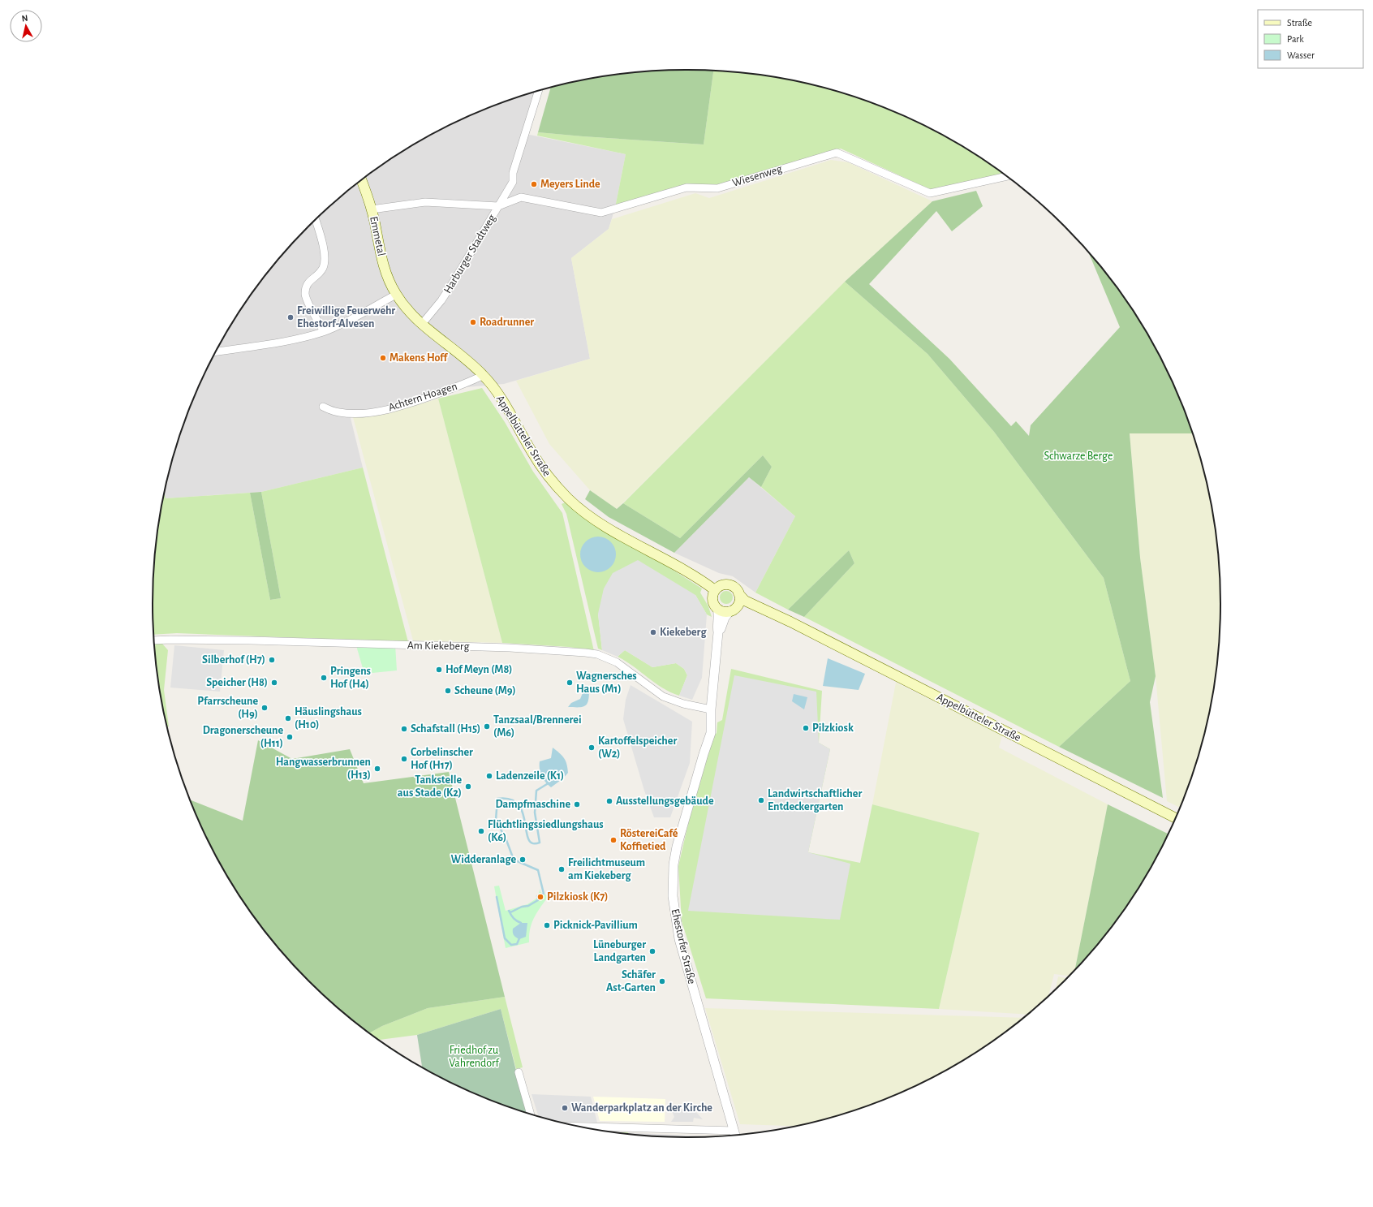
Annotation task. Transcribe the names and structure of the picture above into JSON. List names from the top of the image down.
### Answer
{
  "streets": {
    "main road": ["Emmetal", "Appelbütteler Straße"],
    "street": [
      "Wiesenweg",
      "Harburger Stadtweg",
      "Achtern Hoagen",
      "Am Kiekeberg",
      "Ehestorfer Straße"
    ]
  },
  "crossings": [
    ["Wiesenweg", "Harburger Stadtweg"],
    ["Emmetal", "Appelbütteler Straße"],
    ["Harburger Stadtweg", "Appelbütteler Straße"],
    ["Achtern Hoagen", "Appelbütteler Straße"],
    ["Appelbütteler Straße", "Ehestorfer Straße"],
    ["Am Kiekeberg", "Ehestorfer Straße"]
  ],
  "parks": ["Schwarze Berge", "Friedhof zu Vahrendorf"],
  "places": [
    "Meyers Linde",
    "Freiwillige Feuerwehr Ehestorf-Alvesen",
    "Roadrunner",
    "Makens Hoff",
    "Kiekeberg",
    "Silberhof (H7)",
    "Hof Meyn (M8)",
    "Pringens Hof (H4)",
    "Speicher (H8)",
    "Wagnersches Haus (M1)",
    "Scheune (M9)",
    "Pfarrscheune (H9)",
    "Häuslingshaus (H10)",
    "Tanzsaal/Brennerei (M6)",
    "Pilzkiosk",
    "Schafstall (H15)",
    "Dragonerscheune (H11)",
    "Kartoffelspeicher (W2)",
    "Corbelinscher Hof (H17)",
    "Hangwasserbrunnen (H13)",
    "Ladenzeile (K1)",
    "Tankstelle aus Stade (K2)",
    "Landwirtschaftlicher Entdeckergarten",
    "Ausstellungsgebäude",
    "Dampfmaschine",
    "Flüchtlingssiedlungshaus (K6)",
    "RöstereiCafé Koffietied",
    "Widderanlage",
    "Freilichtmuseum am Kiekeberg",
    "Pilzkiosk (K7)",
    "Picknick-Pavillium",
    "Lüneburger Landgarten",
    "Schäfer Ast-Garten",
    "Wanderparkplatz an der Kirche"
  ],
  "legend": ["Straße", "Park", "Wasser"],
  "north": "top"
}
